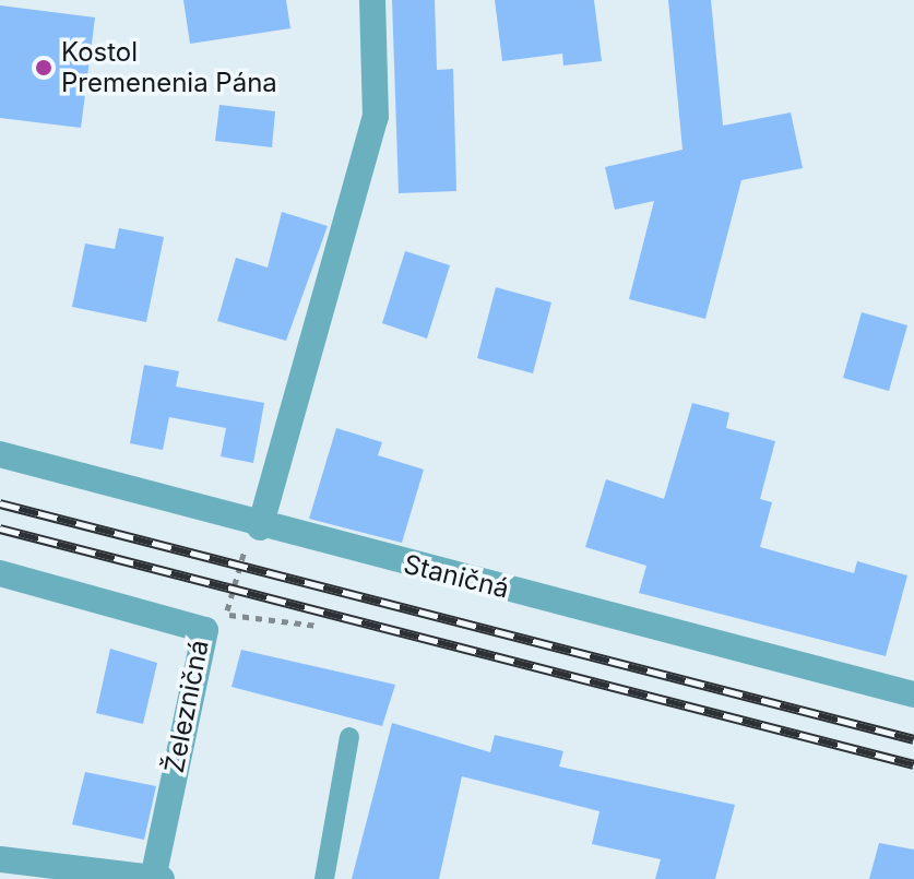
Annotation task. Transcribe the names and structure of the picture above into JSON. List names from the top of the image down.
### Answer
{
  "streets": {
    "street": ["Staničná", "Železničná"]
  },
  "places": ["Kostol Premenenia Pána"]
}
